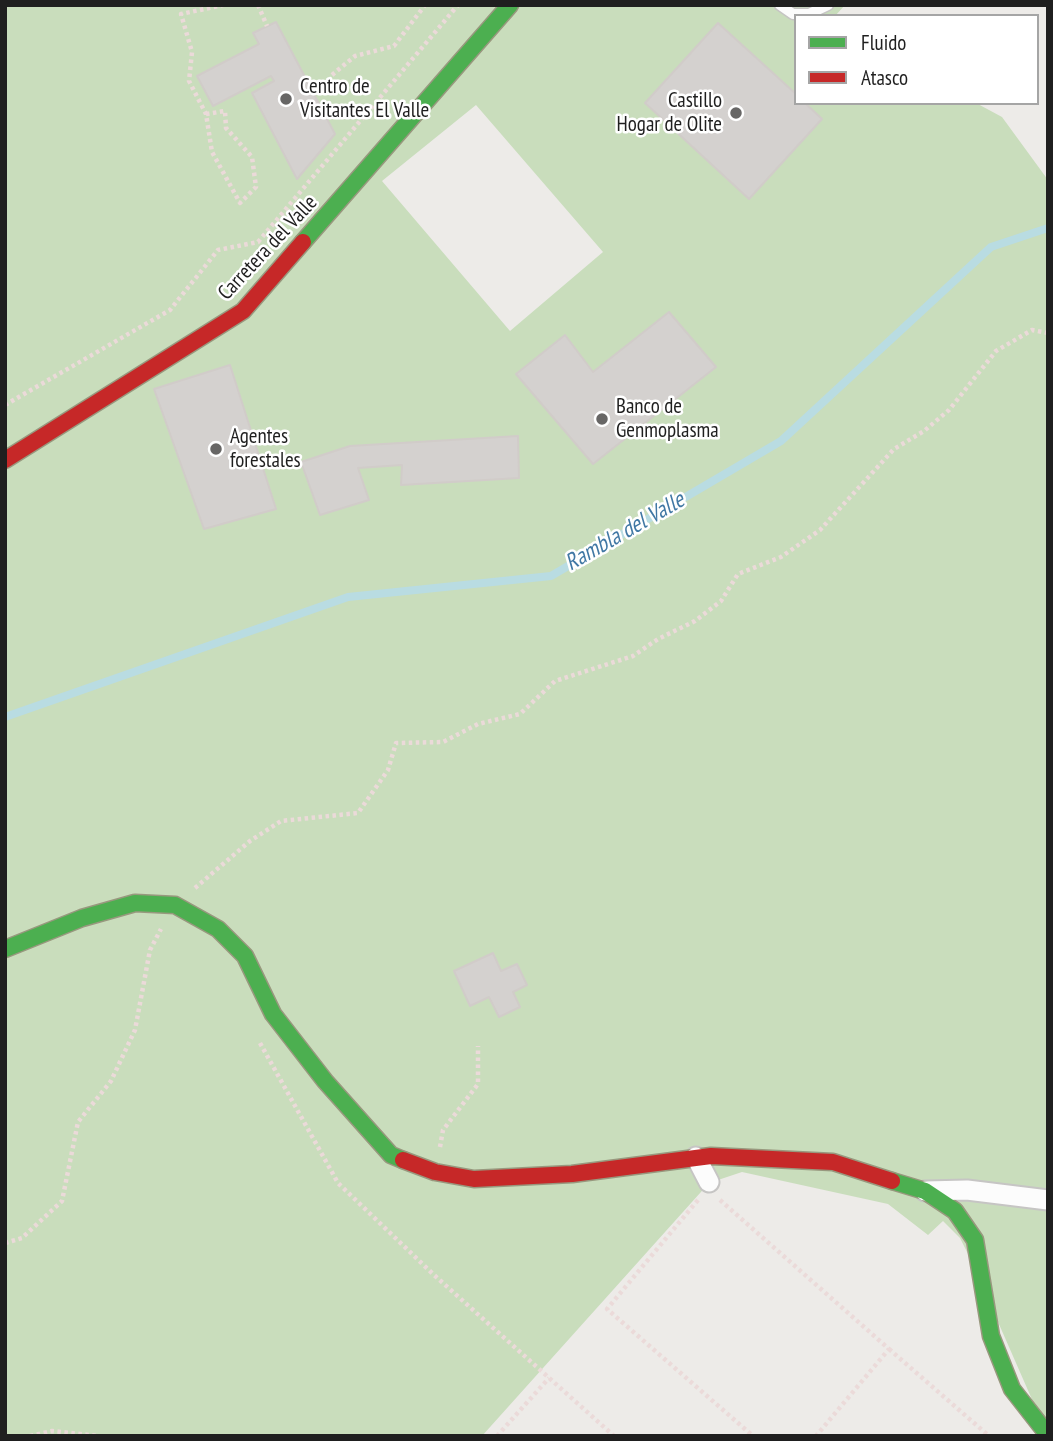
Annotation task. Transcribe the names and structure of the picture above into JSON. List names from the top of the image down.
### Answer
{
  "streets": {
    "street": ["Carretera del Valle"]
  },
  "water": ["Rambla del Valle"],
  "places": [
    "Centro de Visitantes El Valle",
    "Castillo Hogar de Olite",
    "Banco de Genmoplasma",
    "Agentes forestales"
  ],
  "legend": ["Fluido", "Atasco"]
}
